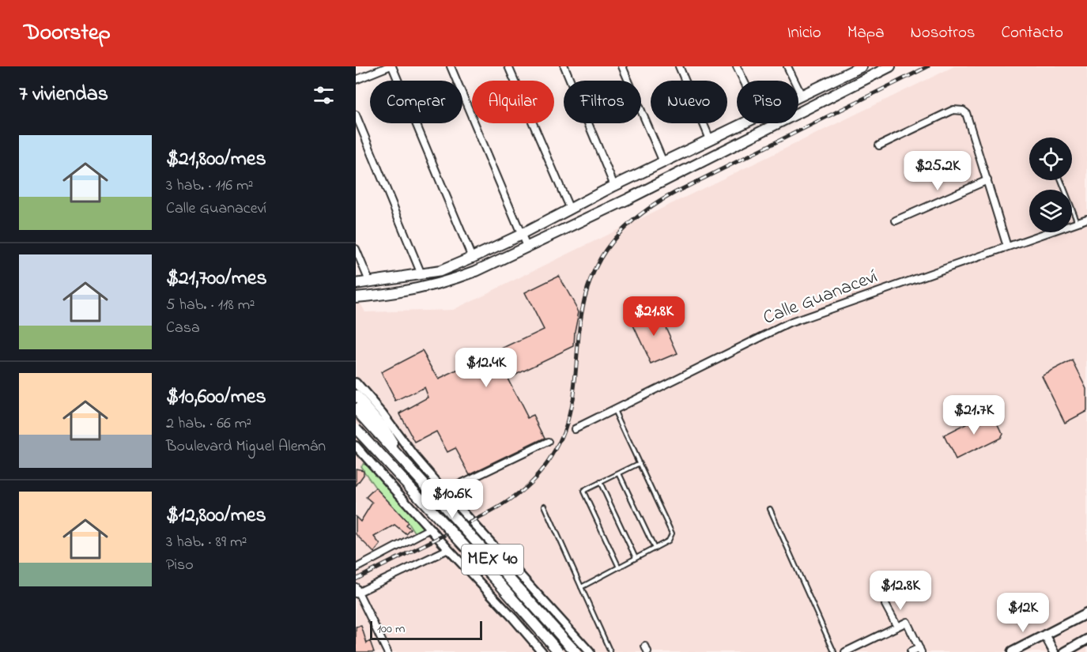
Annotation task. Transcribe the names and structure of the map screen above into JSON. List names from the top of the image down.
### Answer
{
  "streets": {
    "main road": ["MEX 40"],
    "street": ["Calle Guanaceví"]
  },
  "scale_bar": "100 m",
  "page": {
    "header": "Doorstep",
    "nav": [
      "Inicio",
      "Mapa",
      "Nosotros",
      "Contacto"
    ],
    "heading": "7 viviendas",
    "chip": [
      "Comprar",
      "Alquilar",
      "Filtros",
      "Nuevo",
      "Piso"
    ],
    "list": [
      {
        "name": "$21,800/mes",
        "note": "3 hab. · 116 m² · Calle Guanaceví"
      },
      {
        "name": "$21,700/mes",
        "note": "5 hab. · 118 m² · Casa"
      },
      {
        "name": "$10,600/mes",
        "note": "2 hab. · 66 m² · Boulevard Miguel Alemán"
      },
      {
        "name": "$12,800/mes",
        "note": "3 hab. · 89 m² · Piso"
      }
    ],
    "price": [
      "$25.2K",
      "$21.8K",
      "$12.4K",
      "$21.7K",
      "$10.6K",
      "$12.8K",
      "$12K"
    ],
    "scale": "100 m"
  }
}
